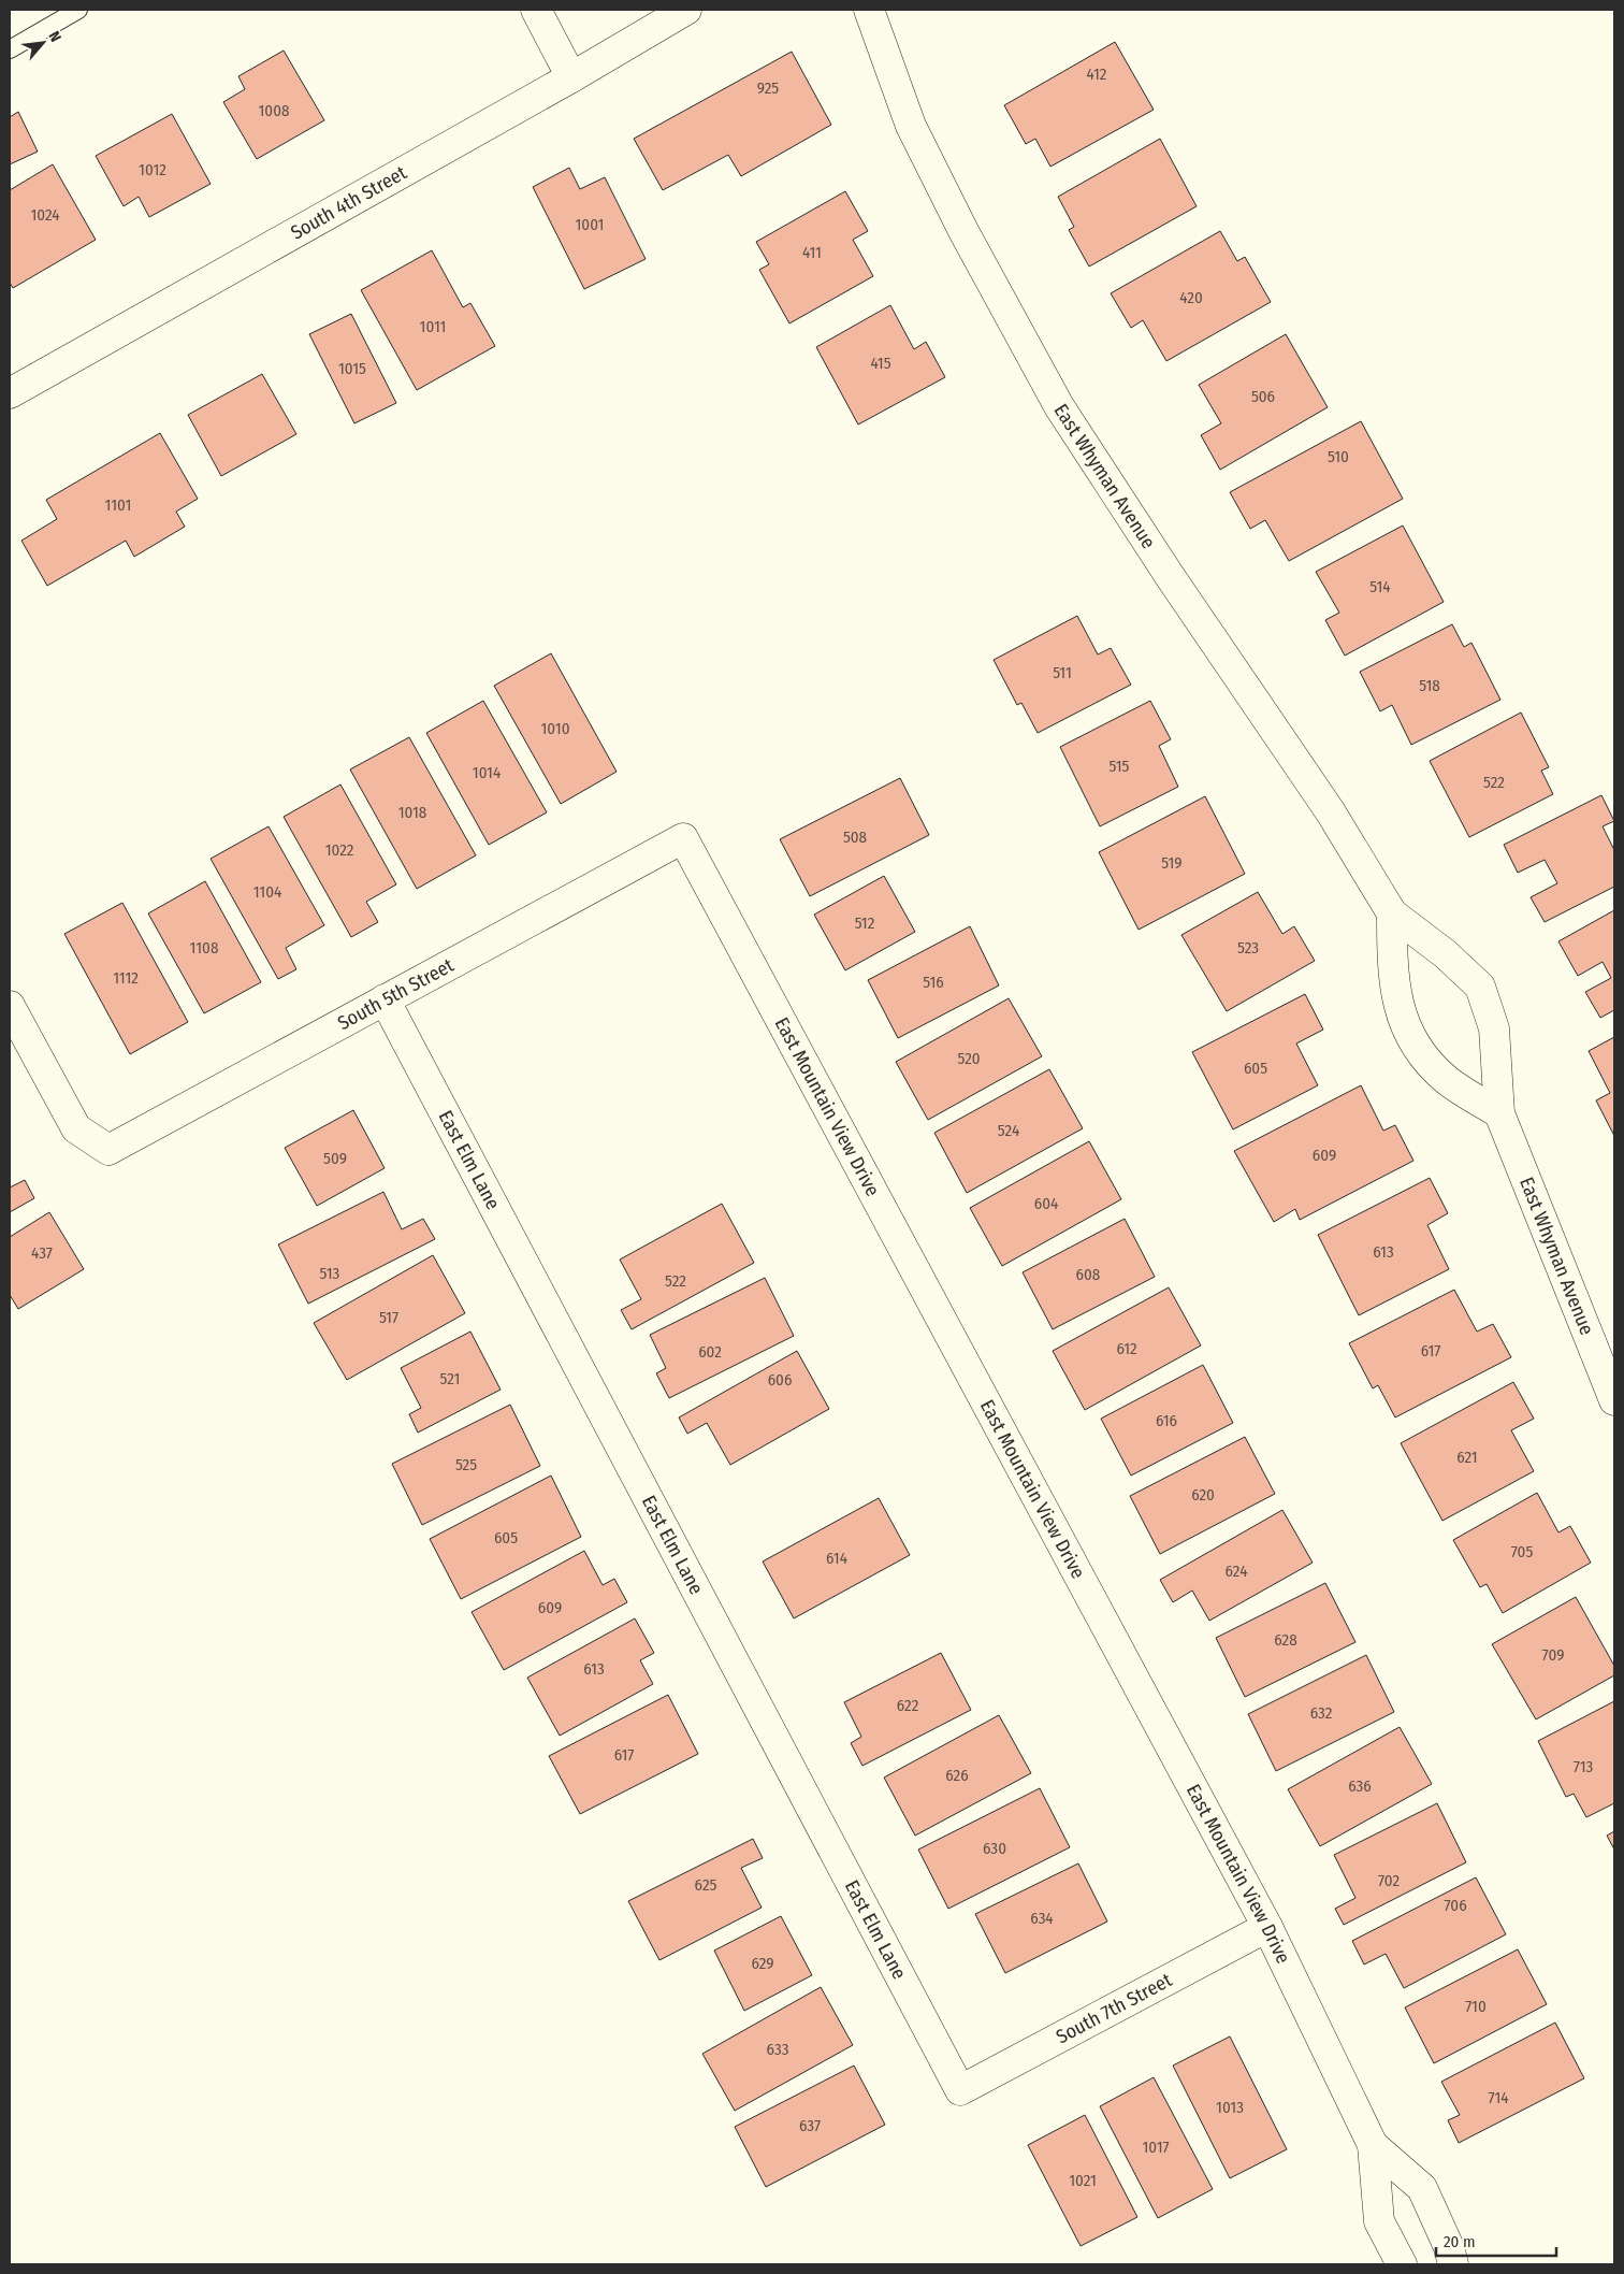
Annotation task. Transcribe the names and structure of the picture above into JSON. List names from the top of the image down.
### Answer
{
  "streets": {
    "street": [
      "South 4th Street",
      "East Whyman Avenue",
      "South 5th Street",
      "East Mountain View Drive",
      "East Elm Lane",
      "South 7th Street"
    ]
  },
  "crossings": [
    ["South 5th Street", "East Mountain View Drive"],
    ["South 5th Street", "East Elm Lane"],
    ["East Mountain View Drive", "South 7th Street"],
    ["East Elm Lane", "South 7th Street"]
  ],
  "house_numbers": [
    "412",
    "925",
    "1008",
    "1012",
    "1024",
    "1001",
    "411",
    "420",
    "1011",
    "415",
    "1015",
    "506",
    "510",
    "1101",
    "514",
    "511",
    "518",
    "1010",
    "515",
    "1014",
    "522",
    "1018",
    "508",
    "1022",
    "519",
    "1104",
    "512",
    "1108",
    "523",
    "1112",
    "516",
    "520",
    "605",
    "524",
    "609",
    "509",
    "604",
    "613",
    "437",
    "513",
    "608",
    "522",
    "517",
    "612",
    "617",
    "602",
    "521",
    "606",
    "616",
    "621",
    "525",
    "620",
    "605",
    "705",
    "614",
    "624",
    "609",
    "628",
    "709",
    "613",
    "622",
    "632",
    "617",
    "713",
    "626",
    "636",
    "630",
    "702",
    "625",
    "706",
    "634",
    "629",
    "710",
    "633",
    "714",
    "1013",
    "637",
    "1017",
    "1021"
  ],
  "scale_bar": "20 m",
  "north": "top right"
}
